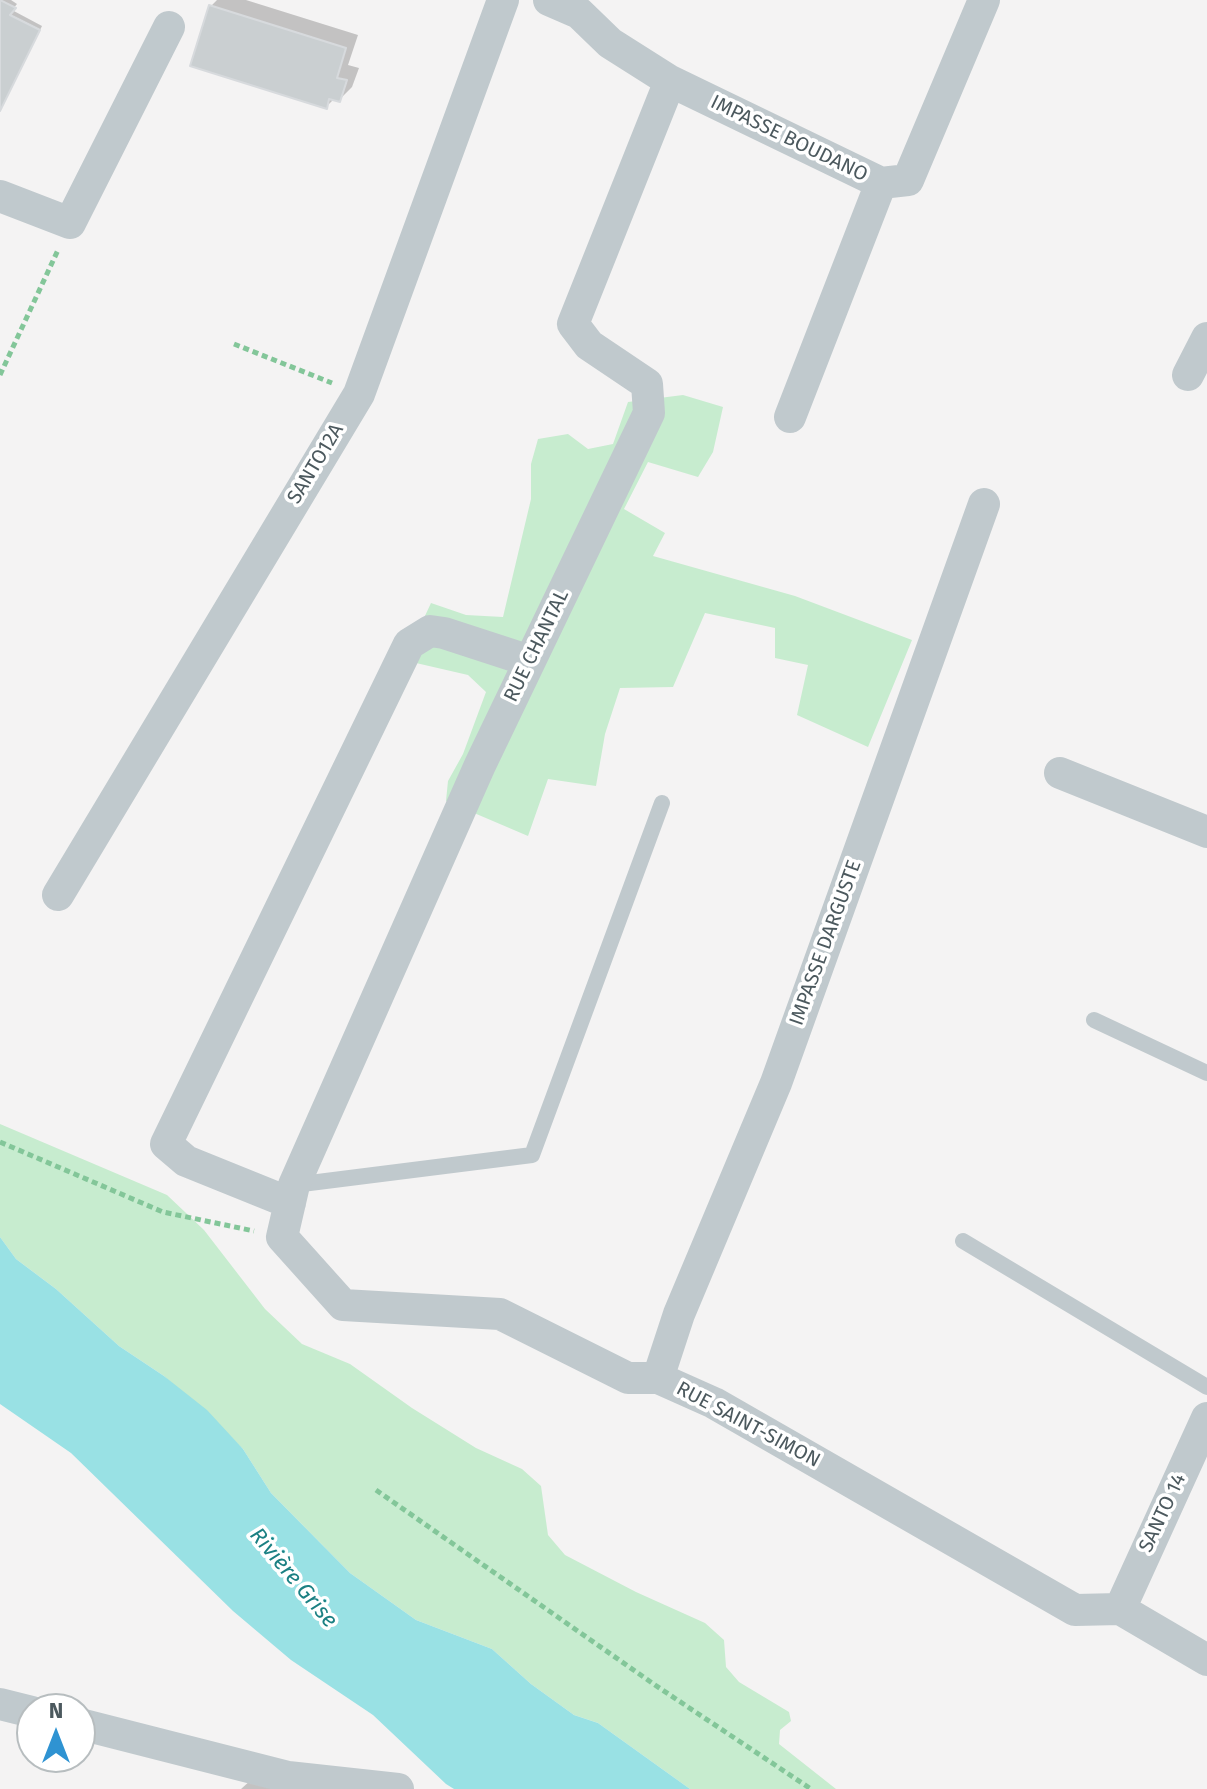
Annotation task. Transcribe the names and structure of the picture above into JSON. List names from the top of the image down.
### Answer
{
  "streets": {
    "street": [
      "IMPASSE BOUDANO",
      "SANTO12A",
      "RUE CHANTAL",
      "IMPASSE DARGUSTE",
      "RUE SAINT-SIMON",
      "SANTO 14"
    ]
  },
  "crossings": [
    ["IMPASSE BOUDANO", "RUE CHANTAL"],
    ["RUE CHANTAL", "RUE SAINT-SIMON"],
    ["IMPASSE DARGUSTE", "RUE SAINT-SIMON"],
    ["RUE SAINT-SIMON", "SANTO 14"]
  ],
  "water": ["Rivière Grise"],
  "north": "top"
}
